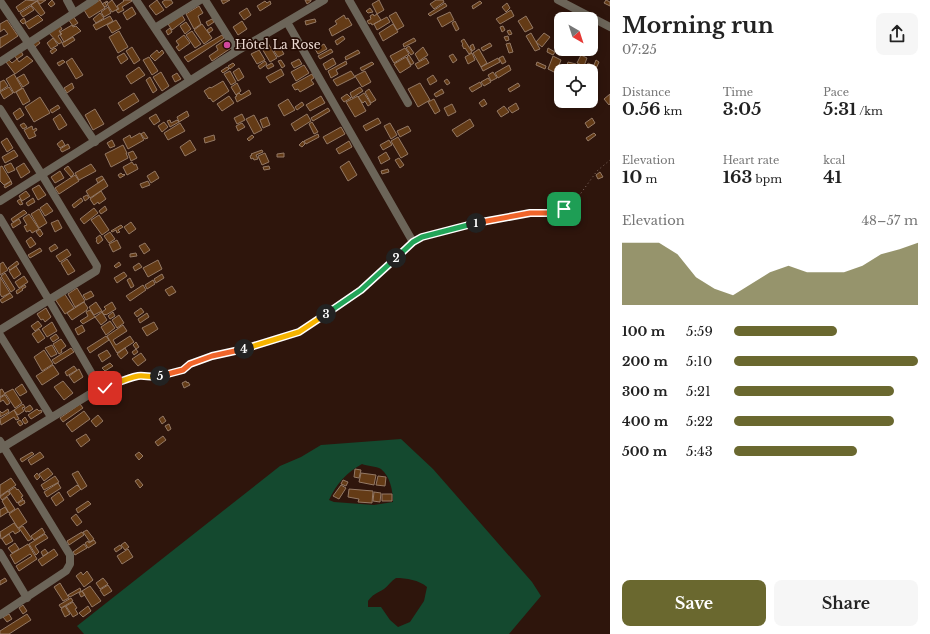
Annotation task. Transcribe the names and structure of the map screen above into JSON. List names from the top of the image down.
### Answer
{
  "places": ["Hôtel La Rose"],
  "north": "bottom right",
  "page": {
    "heading": ["Morning run", "07:25"],
    "stats": [
      ["Distance", "0.56 km"],
      ["Time", "3:05"],
      ["Pace", "5:31 /km"],
      ["Elevation", "10 m"],
      ["Heart rate", "163 bpm"],
      ["kcal", "41"]
    ],
    "chart": ["Elevation", "48–57 m"],
    "pins": [
      "1",
      "2",
      "3",
      "4",
      "5"
    ],
    "list": [
      {
        "name": "100 m",
        "note": "5:59"
      },
      {
        "name": "200 m",
        "note": "5:10"
      },
      {
        "name": "300 m",
        "note": "5:21"
      },
      {
        "name": "400 m",
        "note": "5:22"
      },
      {
        "name": "500 m",
        "note": "5:43"
      }
    ],
    "buttons": ["Save", "Share"]
  }
}
